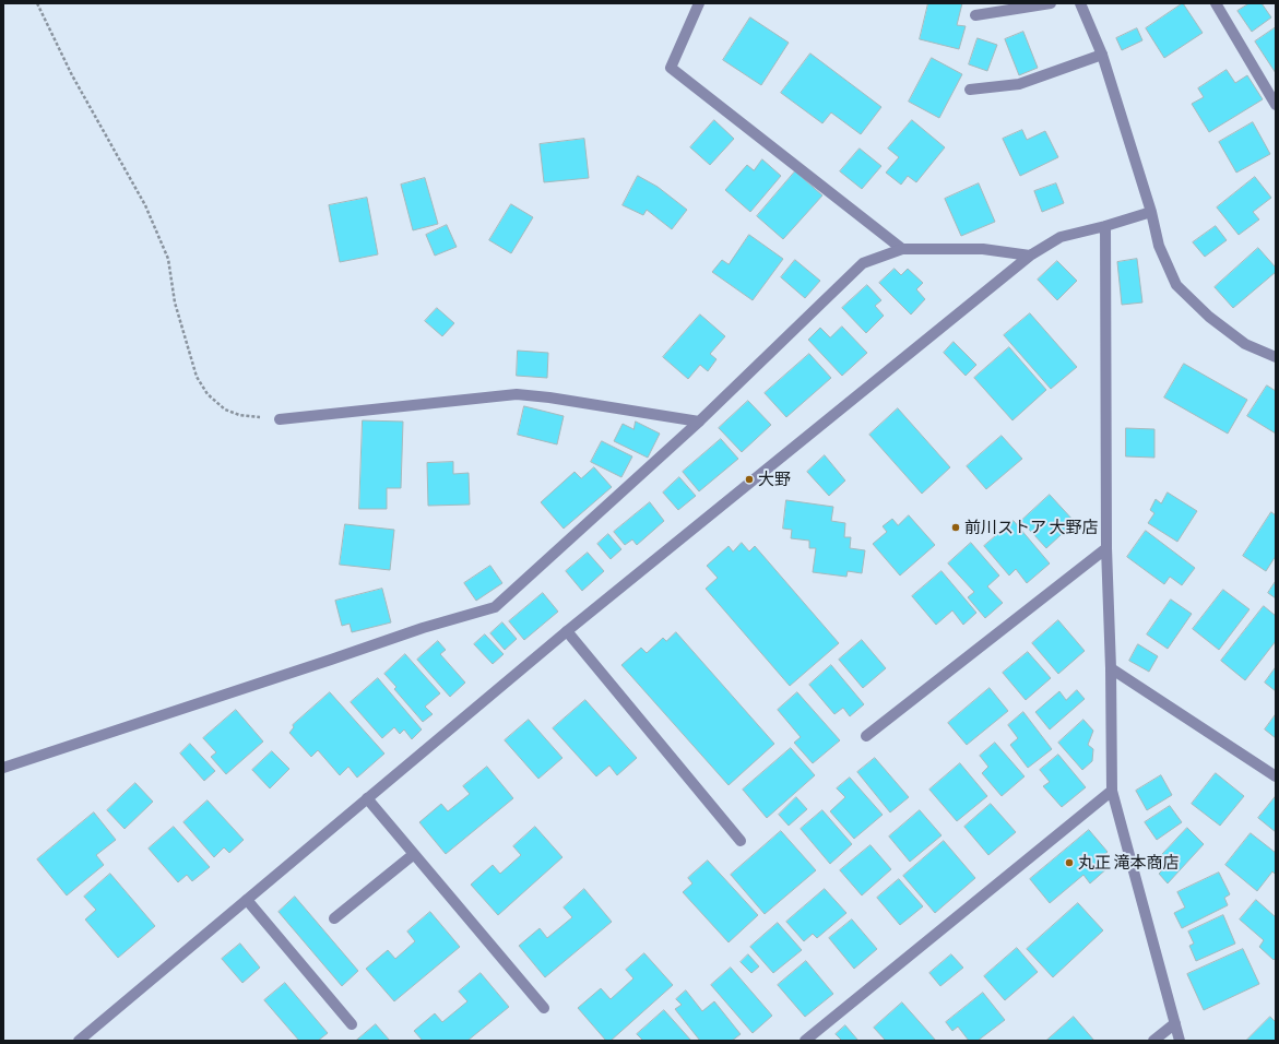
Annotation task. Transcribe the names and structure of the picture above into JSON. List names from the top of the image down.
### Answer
{
  "places": ["大野", "前川ストア 大野店", "丸正 滝本商店"]
}
